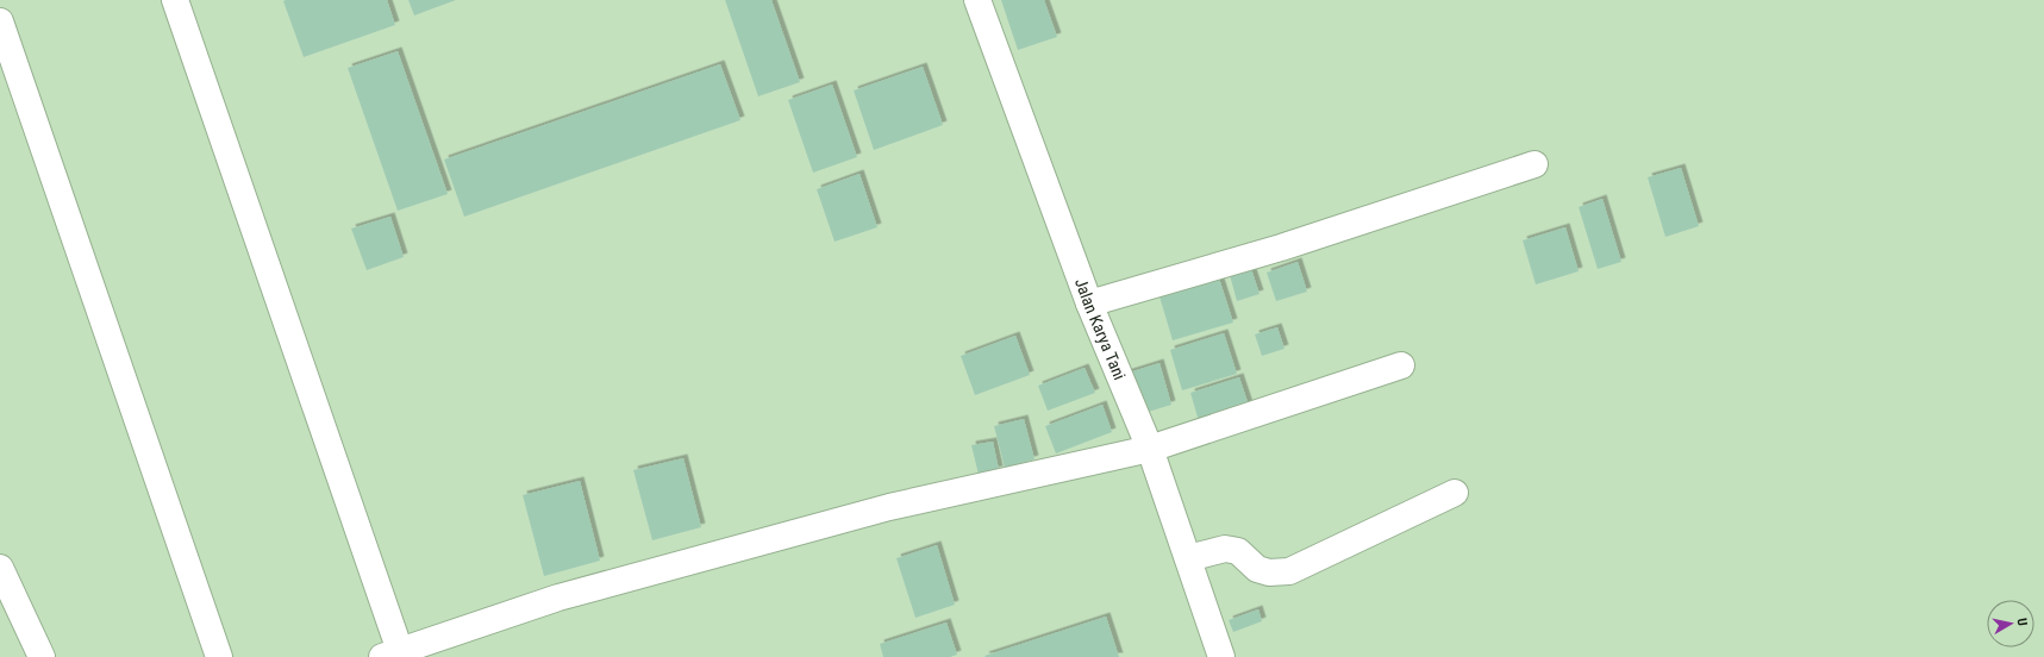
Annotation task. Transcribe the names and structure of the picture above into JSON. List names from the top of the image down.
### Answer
{
  "streets": {
    "street": ["Jalan Karya Tani"]
  },
  "north": "right"
}
